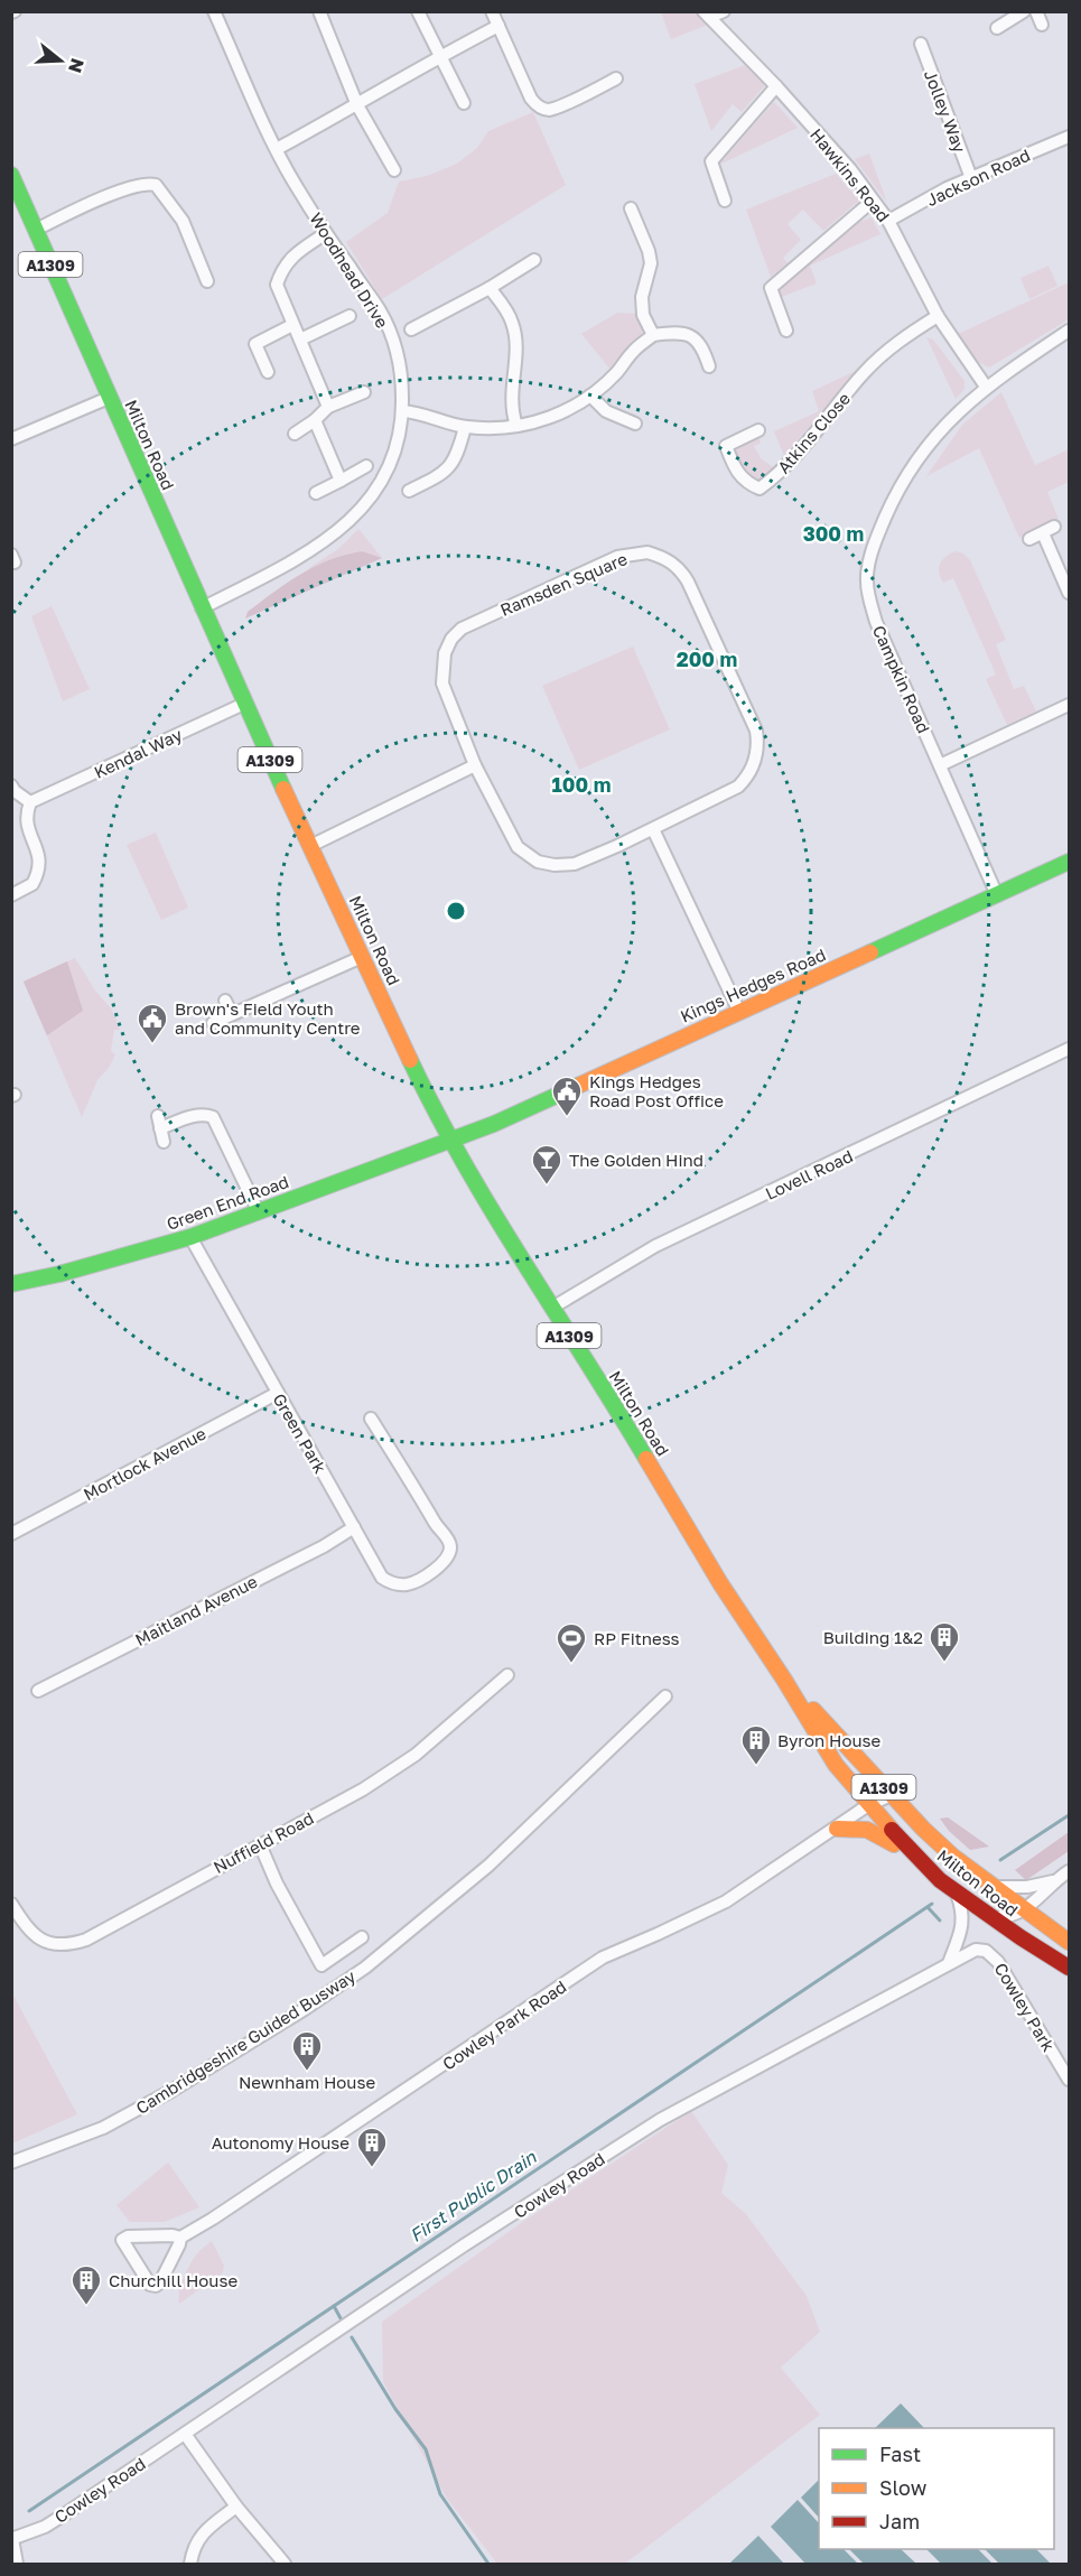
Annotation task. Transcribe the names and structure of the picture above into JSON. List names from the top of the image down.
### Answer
{
  "streets": {
    "main road": [
      "A1309",
      "Milton Road",
      "Kings Hedges Road",
      "Green End Road"
    ],
    "street": [
      "Jolley Way",
      "Hawkins Road",
      "Jackson Road",
      "Woodhead Drive",
      "Atkins Close",
      "Ramsden Square",
      "Campkin Road",
      "Kendal Way",
      "Lovell Road",
      "Green Park",
      "Mortlock Avenue",
      "Maitland Avenue",
      "Nuffield Road",
      "Cowley Park",
      "Cowley Park Road",
      "Cambridgeshire Guided Busway",
      "Cowley Road"
    ]
  },
  "crossings": [
    ["Jolley Way", "Jackson Road"],
    ["Hawkins Road", "Jackson Road"],
    ["Hawkins Road", "Atkins Close"],
    ["Hawkins Road", "Campkin Road"],
    ["A1309", "Milton Road"],
    ["A1309", "Cowley Park Road"],
    ["Woodhead Drive", "Milton Road"],
    ["Milton Road", "Kendal Way"],
    ["Milton Road", "Kings Hedges Road"],
    ["Milton Road", "Lovell Road"],
    ["Milton Road", "Green End Road"],
    ["Campkin Road", "Kings Hedges Road"],
    ["Kings Hedges Road", "Green End Road"],
    ["Green End Road", "Green Park"],
    ["Green Park", "Mortlock Avenue"],
    ["Green Park", "Maitland Avenue"],
    ["Cowley Park", "Cowley Road"]
  ],
  "water": ["First Public Drain"],
  "places": {
    "public building": ["Brown's Field Youth and Community Centre", "Kings Hedges Road Post Office"],
    "bar": ["The Golden Hind"],
    "building": [
      "Building 1&2",
      "Byron House",
      "Newnham House",
      "Autonomy House",
      "Churchill House"
    ],
    "sports": ["RP Fitness"]
  },
  "legend": ["Fast", "Slow", "Jam"],
  "north": "right",
  "rings": ["300 m", "200 m", "100 m"]
}
